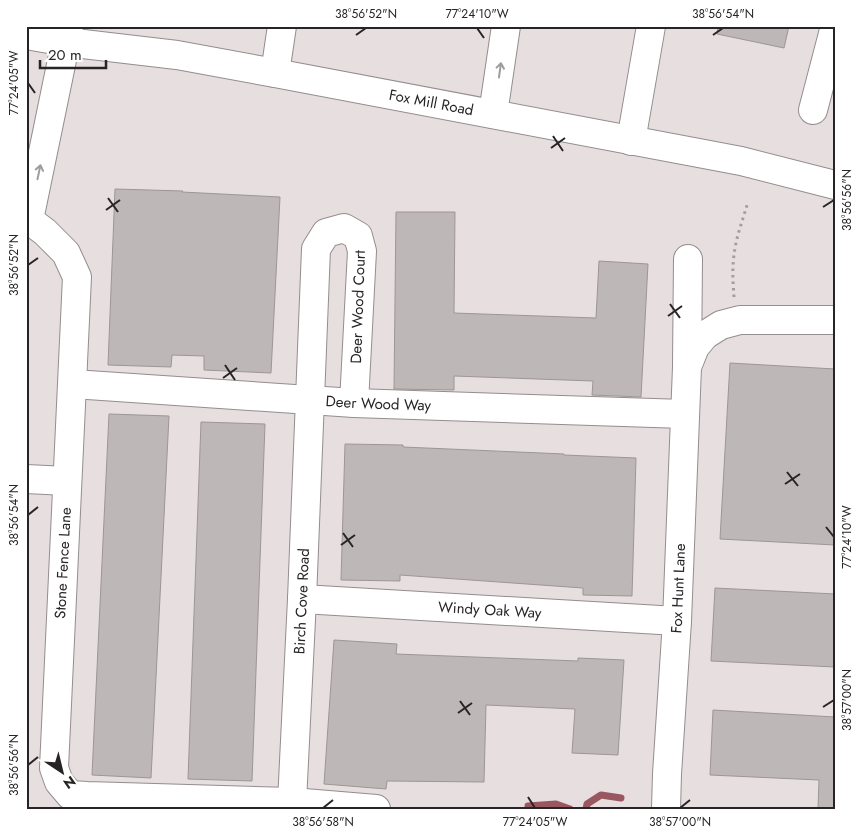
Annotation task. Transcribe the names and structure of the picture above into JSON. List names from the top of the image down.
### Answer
{
  "streets": {
    "street": [
      "Fox Mill Road",
      "Deer Wood Court",
      "Deer Wood Way",
      "Stone Fence Lane",
      "Fox Hunt Lane",
      "Birch Cove Road",
      "Windy Oak Way"
    ]
  },
  "crossings": [
    ["Fox Mill Road", "Stone Fence Lane"],
    ["Deer Wood Court", "Deer Wood Way"],
    ["Deer Wood Court", "Birch Cove Road"],
    ["Deer Wood Way", "Stone Fence Lane"],
    ["Deer Wood Way", "Fox Hunt Lane"],
    ["Deer Wood Way", "Birch Cove Road"],
    ["Stone Fence Lane", "Birch Cove Road"],
    ["Fox Hunt Lane", "Windy Oak Way"],
    ["Birch Cove Road", "Windy Oak Way"]
  ],
  "scale_bar": "20 m",
  "north": "bottom right",
  "coordinates": [
    "38°56'52\"N",
    "77°24'10\"W",
    "38°56'54\"N",
    "77°24'05\"W",
    "38°56'56\"N",
    "38°57'00\"N",
    "38°56'58\"N"
  ]
}
